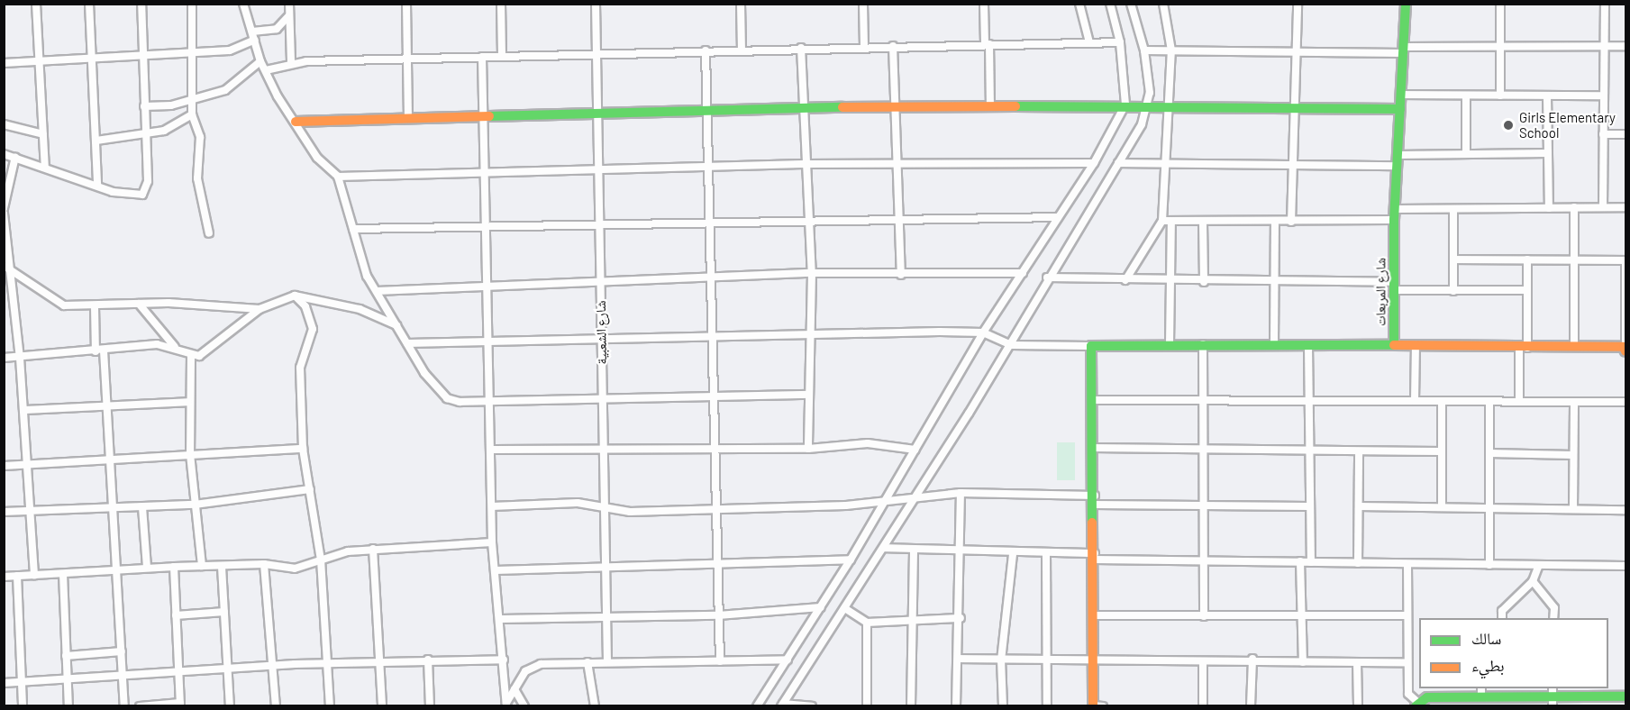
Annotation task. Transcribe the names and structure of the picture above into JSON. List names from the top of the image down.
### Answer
{
  "streets": {
    "street": ["شارع المربعات", "شارع الشعبية"]
  },
  "places": ["Girls Elementary School"],
  "legend": ["سالك", "بطيء"]
}
